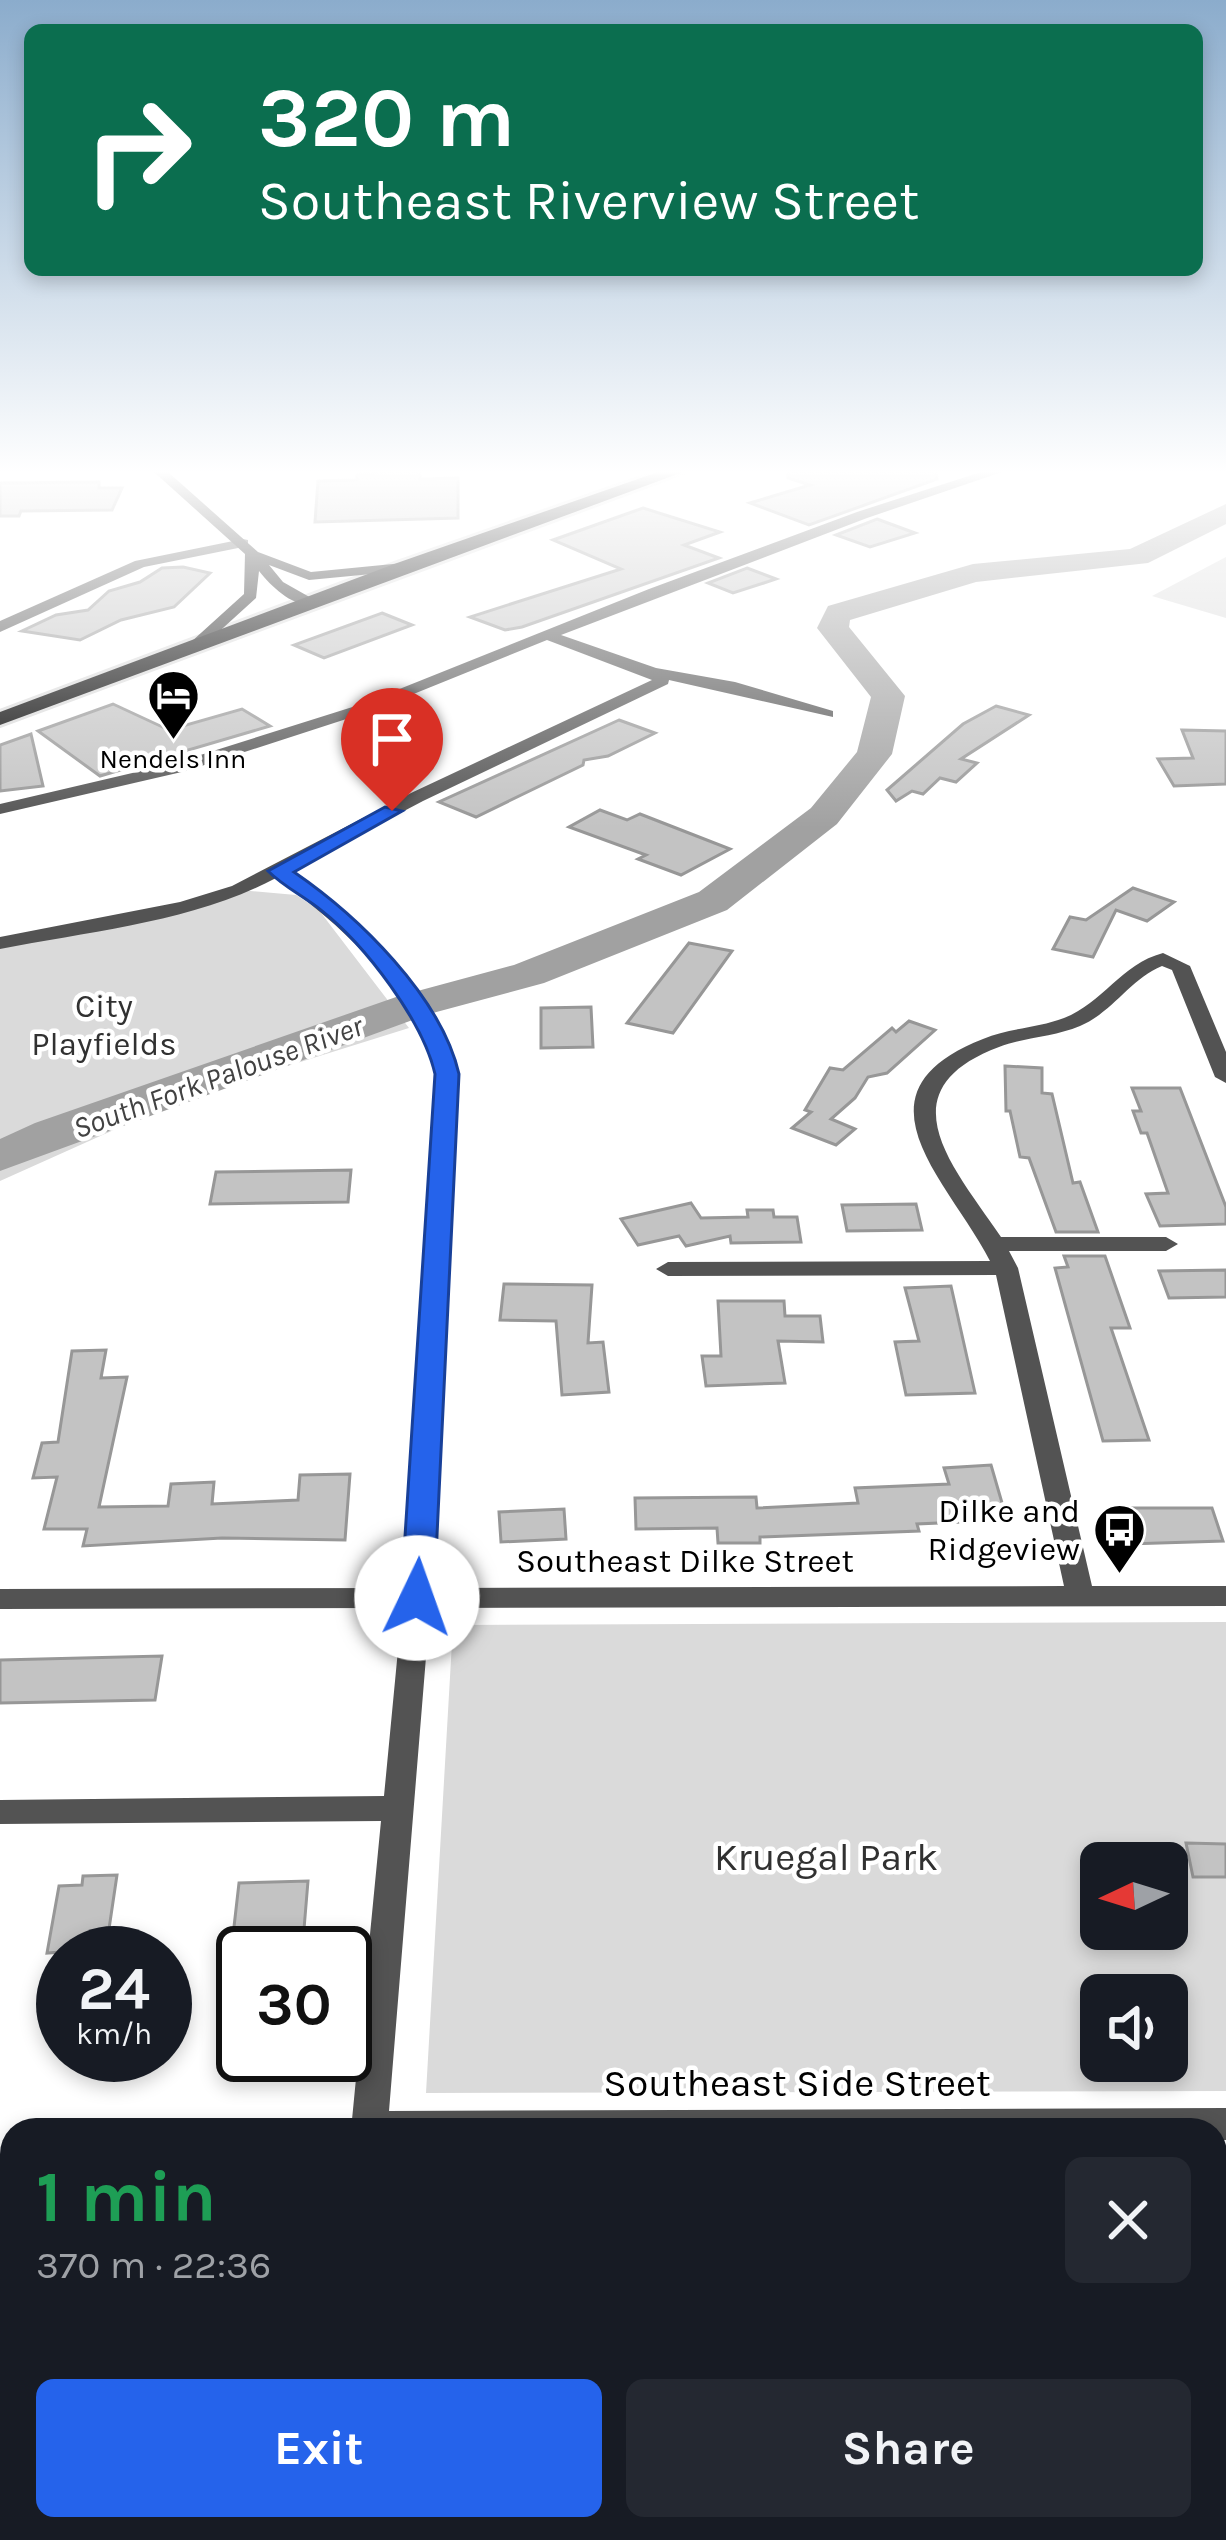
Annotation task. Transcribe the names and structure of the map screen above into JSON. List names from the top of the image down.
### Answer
{
  "streets": {
    "street": ["Southeast Dilke Street"]
  },
  "water": ["South Fork Palouse River"],
  "parks": ["City Playfields", "Kruegal Park"],
  "places": {
    "hotel": ["Nendels Inn"],
    "bus stop": ["Dilke and Ridgeview"]
  },
  "north": "left",
  "page": {
    "turn": ["320 m", "Southeast Riverview Street"],
    "speed": "24 km/h",
    "limit": "30",
    "heading": ["1 min", "370 m · 22:36"],
    "buttons": ["Exit", "Share"]
  }
}
